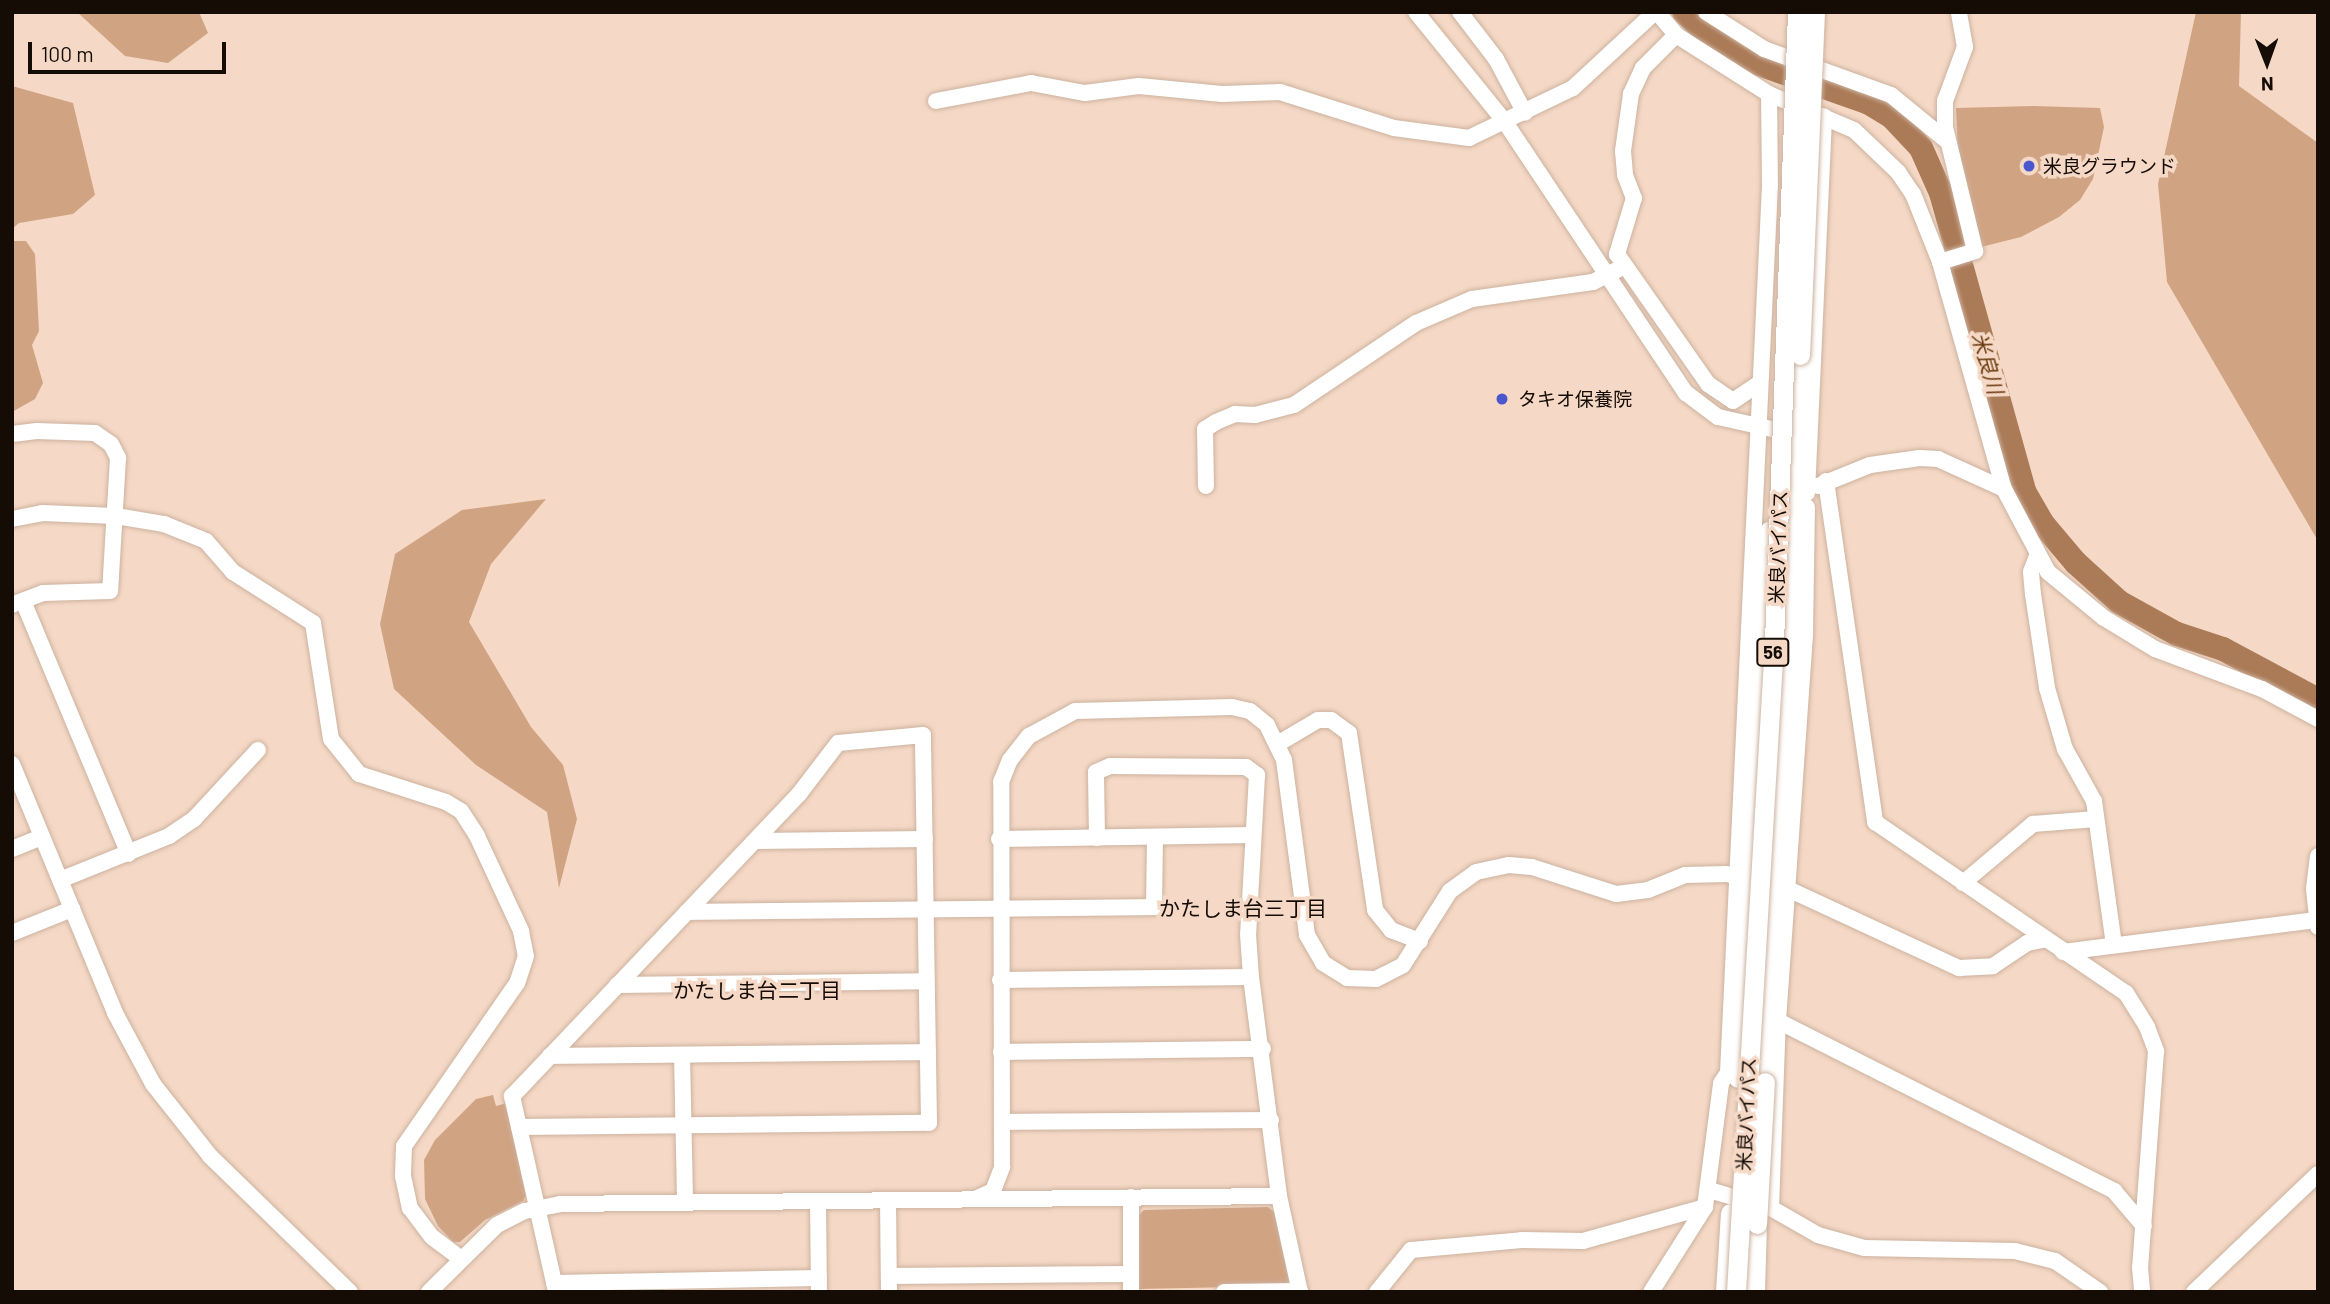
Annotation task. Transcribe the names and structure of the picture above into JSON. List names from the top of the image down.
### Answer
{
  "streets": {
    "main road": ["米良バイパス", "56"]
  },
  "districts": ["かたしま台三丁目", "かたしま台二丁目"],
  "water": ["米良川"],
  "places": ["米良グラウンド", "タキオ保養院"],
  "scale_bar": "100 m",
  "north": "bottom"
}
